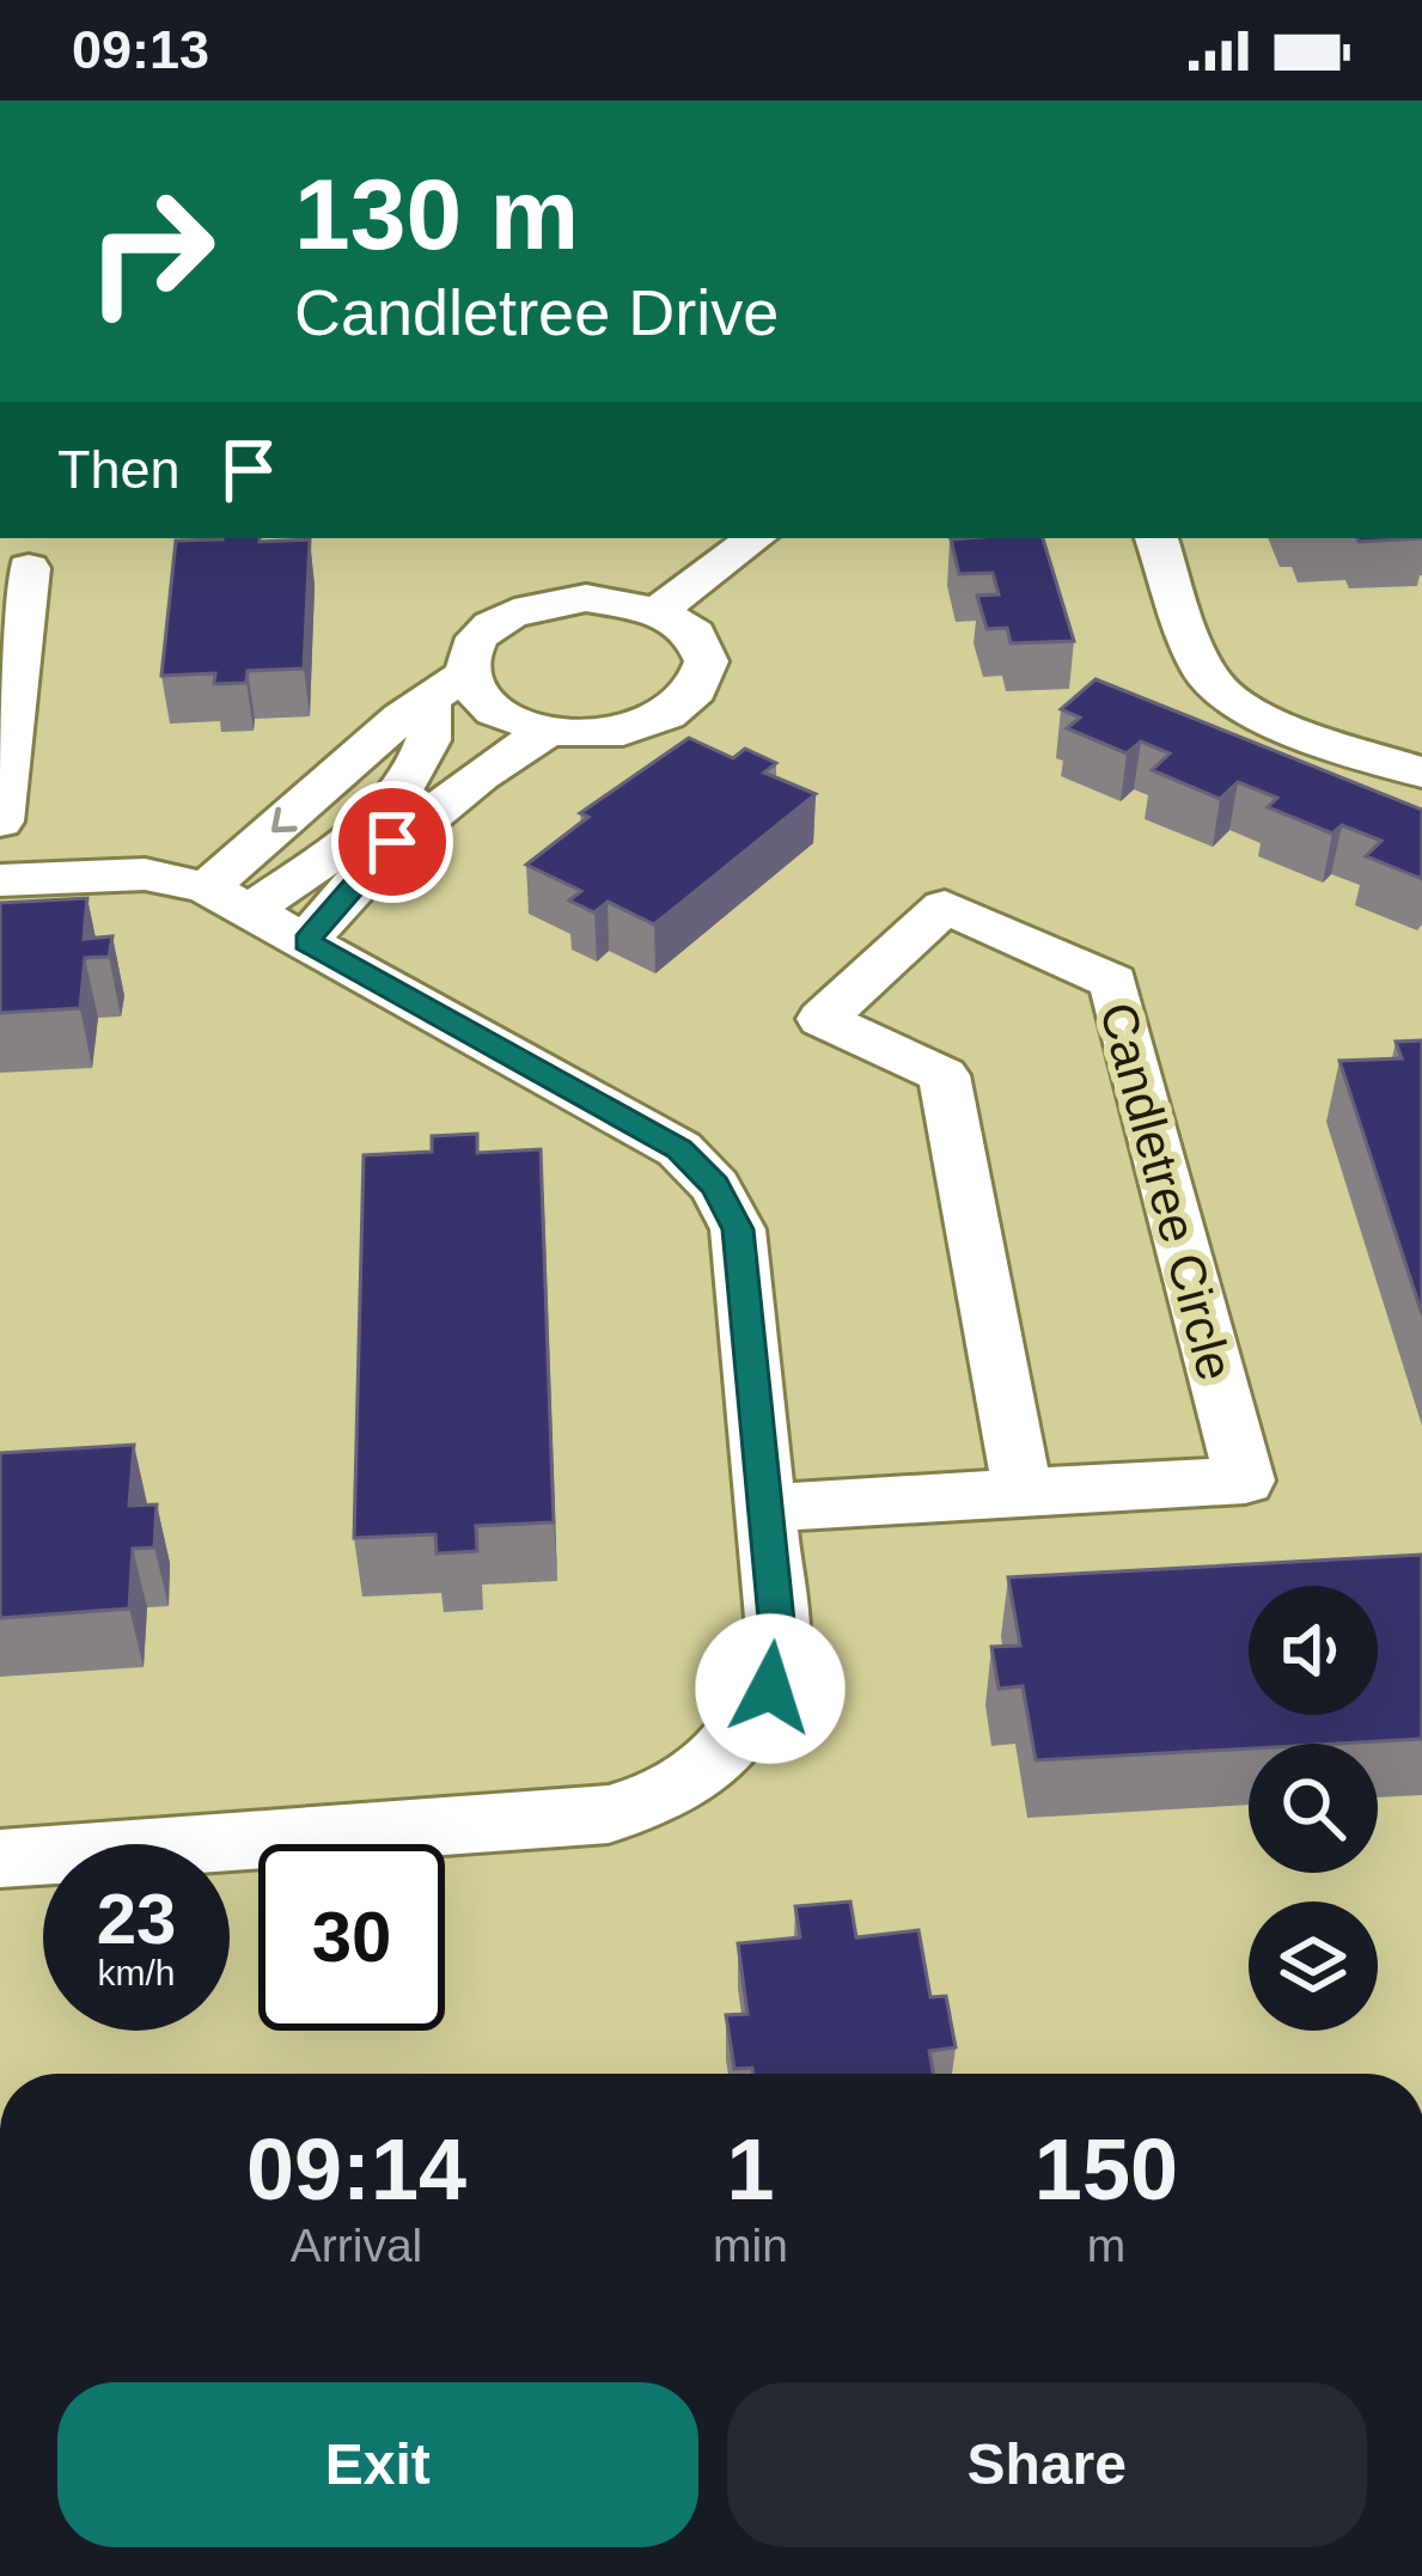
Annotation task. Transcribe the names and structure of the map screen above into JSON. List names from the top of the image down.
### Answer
{
  "streets": {
    "street": ["Candletree Circle"]
  },
  "page": {
    "status": "09:13",
    "turn": ["130 m", "Candletree Drive"],
    "then": "Then",
    "speed": "23 km/h",
    "limit": "30",
    "eta": [
      "09:14",
      "Arrival",
      "1",
      "min",
      "150",
      "m"
    ],
    "buttons": ["Exit", "Share"]
  }
}
